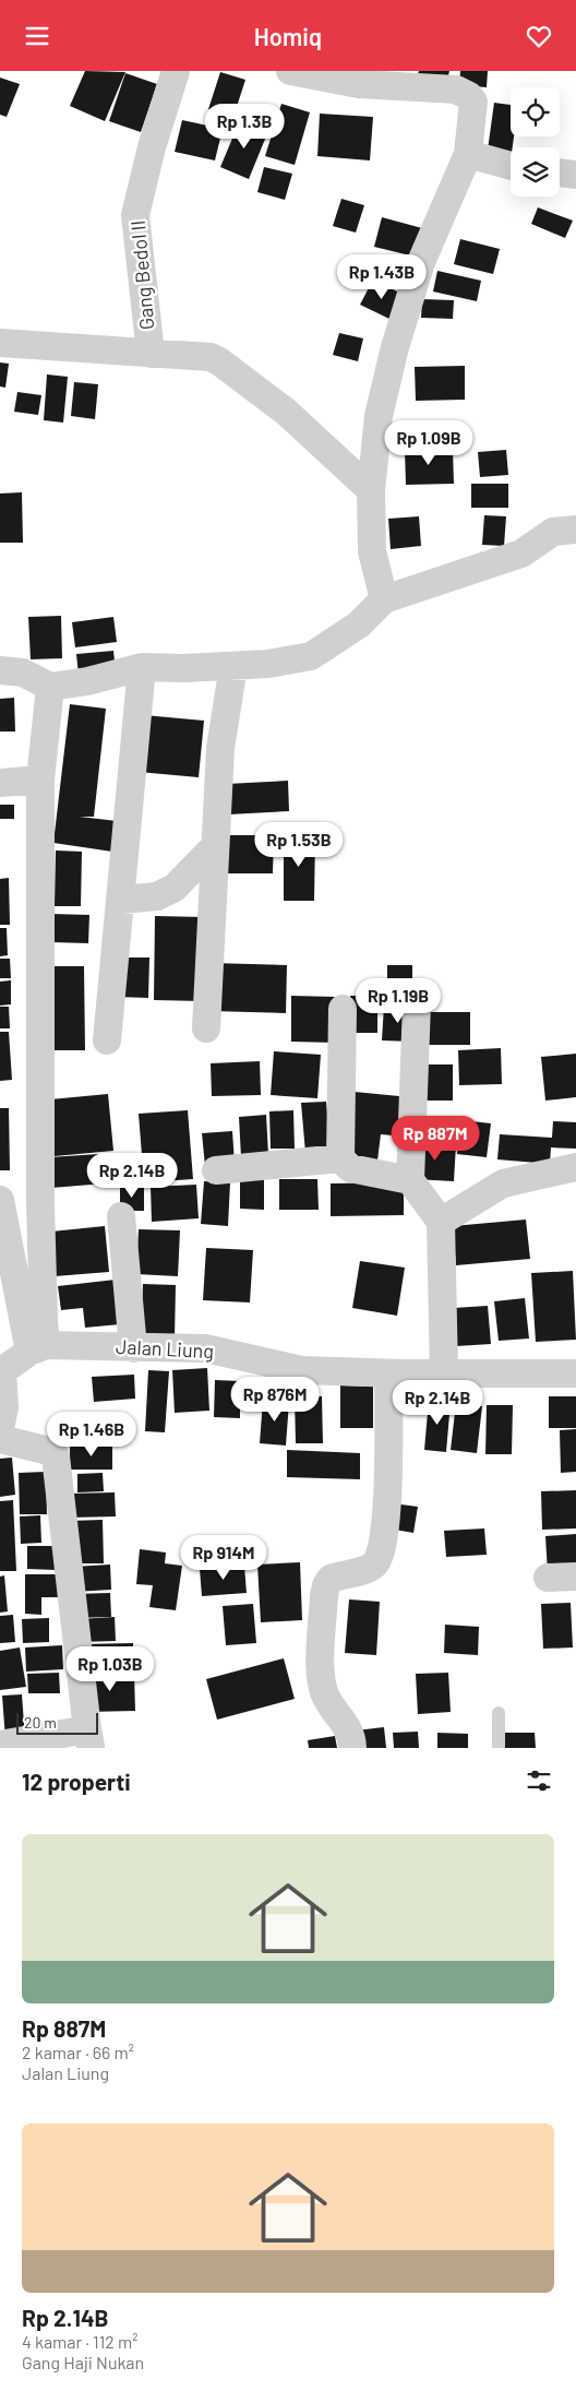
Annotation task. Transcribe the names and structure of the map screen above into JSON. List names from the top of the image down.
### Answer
{
  "streets": {
    "street": ["Gang Bedol II", "Jalan Liung"]
  },
  "scale_bar": "20 m",
  "page": {
    "header": "Homiq",
    "price": [
      "Rp 1.3B",
      "Rp 1.43B",
      "Rp 1.09B",
      "Rp 1.53B",
      "Rp 1.19B",
      "Rp 887M",
      "Rp 2.14B",
      "Rp 876M",
      "Rp 2.14B",
      "Rp 1.46B",
      "Rp 914M",
      "Rp 1.03B"
    ],
    "scale": "20 m",
    "heading": "12 properti",
    "list": [
      {
        "name": "Rp 887M",
        "note": "2 kamar · 66 m² · Jalan Liung"
      },
      {
        "name": "Rp 2.14B",
        "note": "4 kamar · 112 m² · Gang Haji Nukan"
      }
    ]
  }
}
